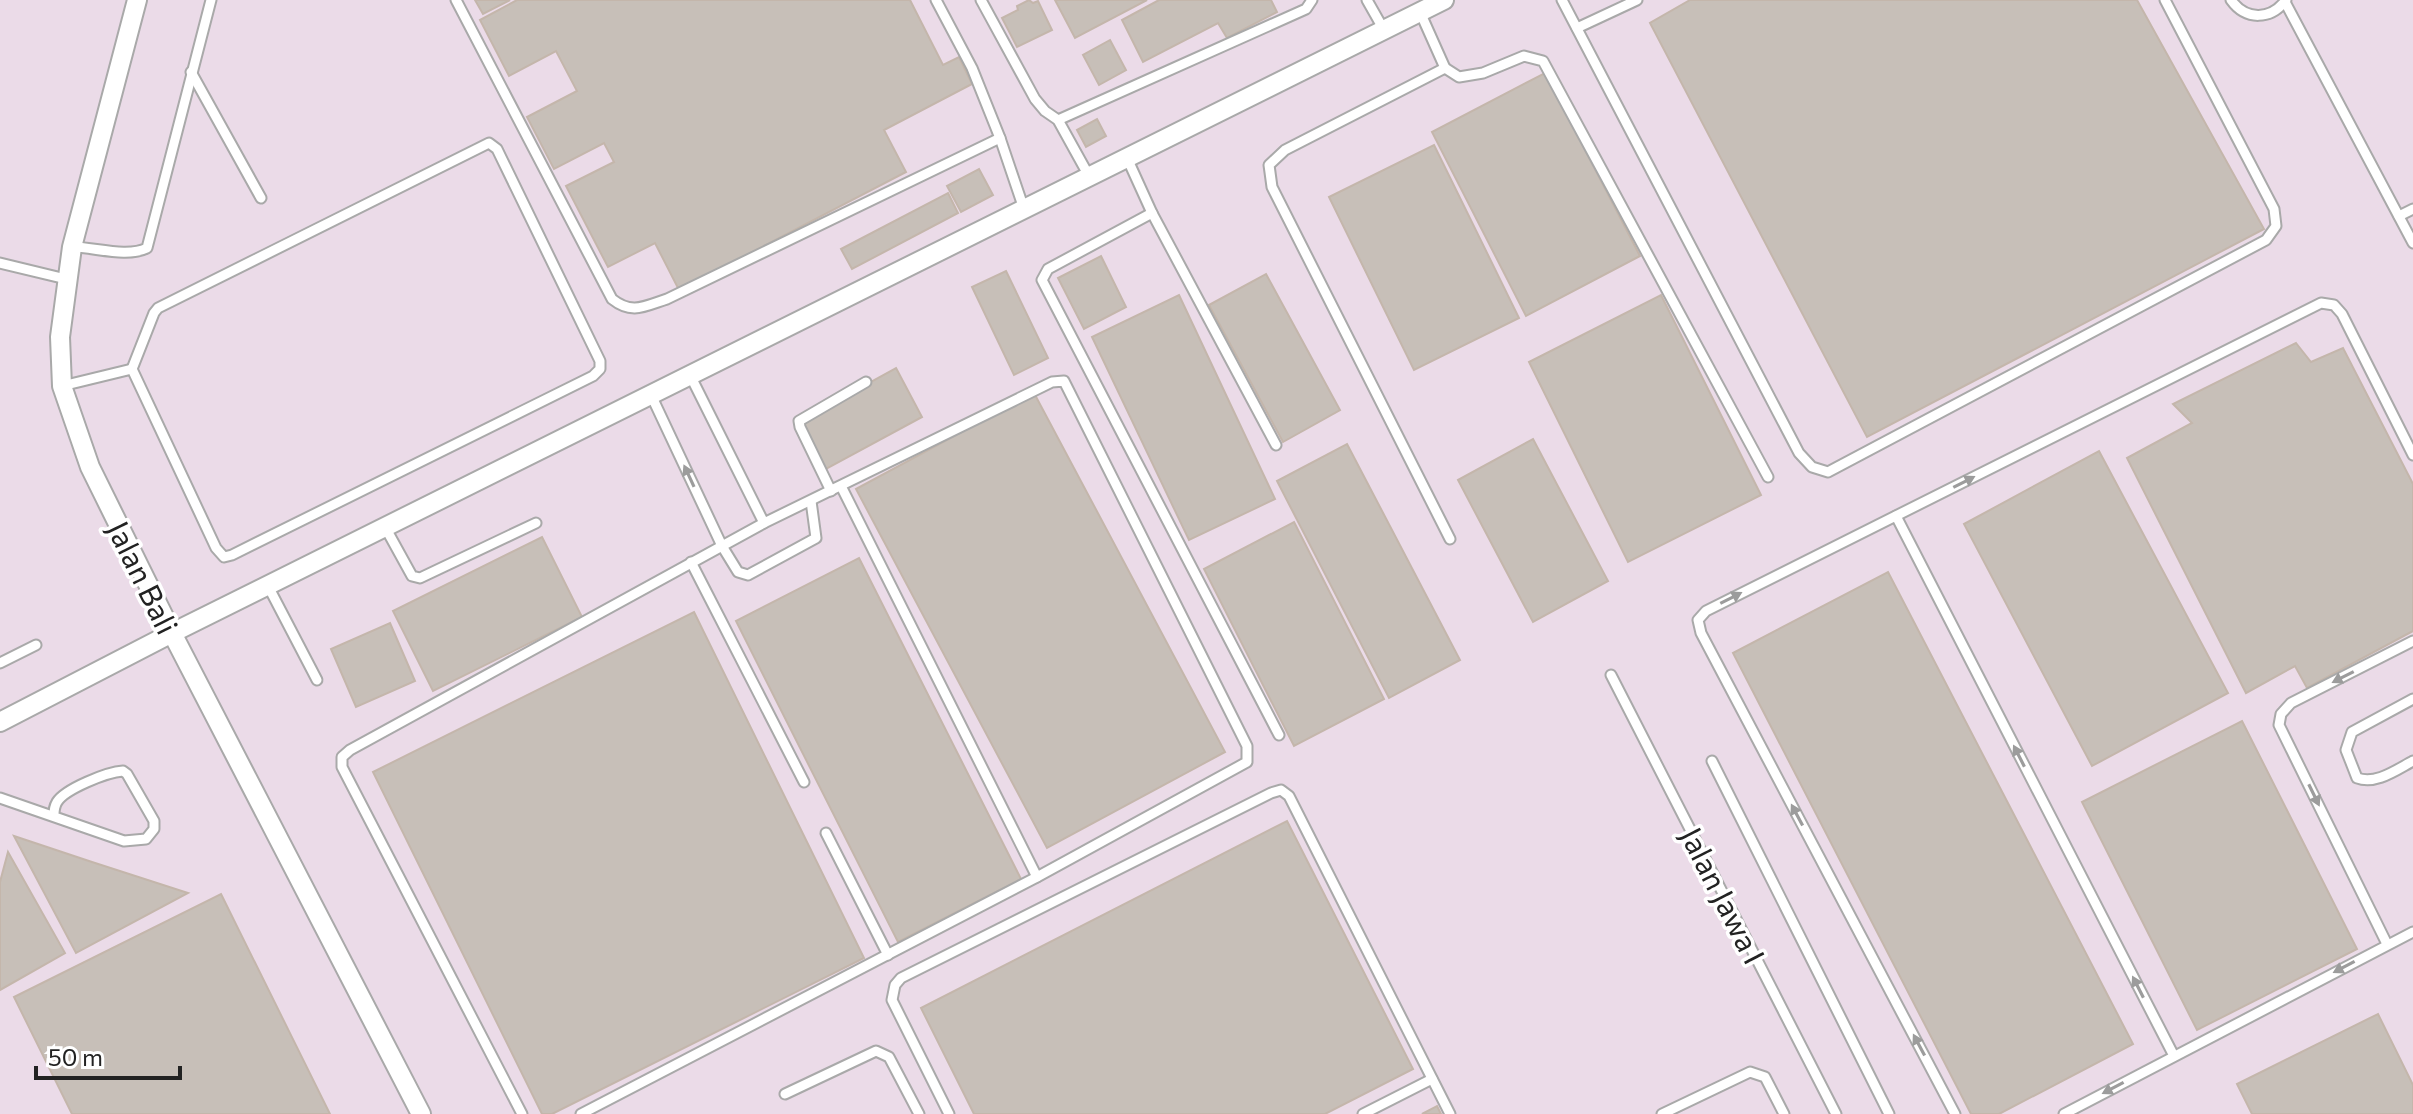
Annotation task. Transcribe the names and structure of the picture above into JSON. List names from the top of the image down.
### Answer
{
  "streets": {
    "street": ["Jalan Bali"],
    "lane": ["Jalan Jawa I"]
  },
  "scale_bar": "50 m"
}
